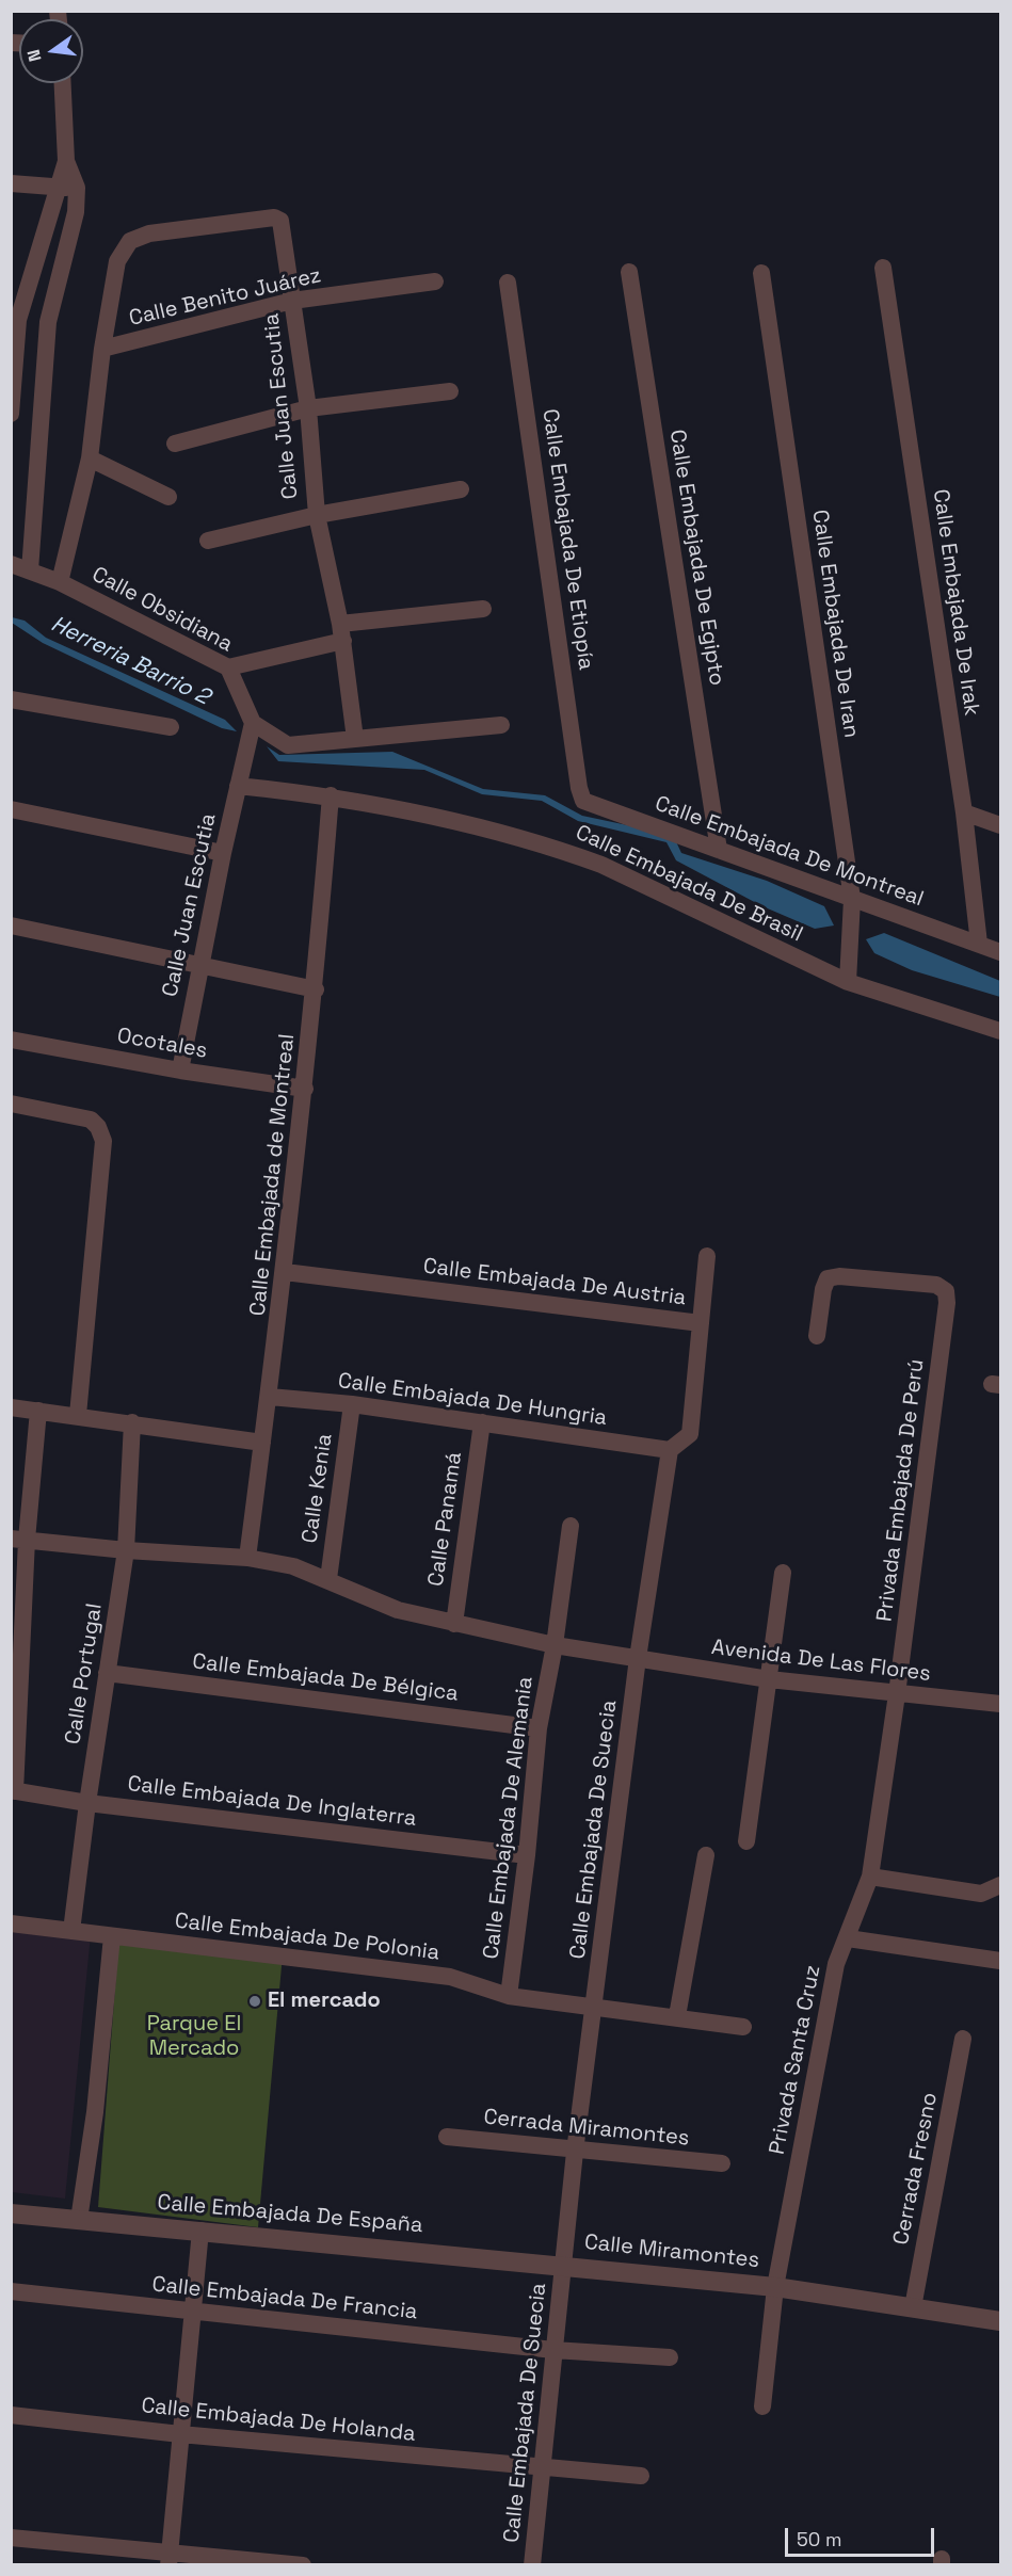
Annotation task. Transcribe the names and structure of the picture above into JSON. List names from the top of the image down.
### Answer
{
  "streets": {
    "street": [
      "Calle Benito Juárez",
      "Calle Juan Escutia",
      "Calle Embajada De Etiopía",
      "Calle Embajada De Egipto",
      "Calle Embajada De Irak",
      "Calle Obsidiana",
      "Calle Embajada De Iran",
      "Calle Embajada De Montreal",
      "Calle Embajada De Brasil",
      "Ocotales",
      "Calle Embajada de Montreal",
      "Calle Embajada De Austria",
      "Calle Embajada De Hungria",
      "Calle Kenia",
      "Privada Embajada De Perú",
      "Calle Panamá",
      "Avenida De Las Flores",
      "Calle Portugal",
      "Calle Embajada De Bélgica",
      "Calle Embajada De Inglaterra",
      "Calle Embajada De Alemania",
      "Calle Embajada De Suecia",
      "Calle Embajada De Polonia",
      "Privada Santa Cruz",
      "Cerrada Miramontes",
      "Cerrada Fresno",
      "Calle Embajada De España",
      "Calle Miramontes",
      "Calle Embajada De Francia",
      "Calle Embajada De Holanda"
    ]
  },
  "crossings": [
    ["Calle Benito Juárez", "Calle Juan Escutia"],
    ["Calle Juan Escutia", "Calle Obsidiana"],
    ["Calle Juan Escutia", "Calle Embajada De Brasil"],
    ["Calle Juan Escutia", "Ocotales"],
    ["Calle Embajada De Etiopía", "Calle Embajada De Montreal"],
    ["Calle Embajada De Egipto", "Calle Embajada De Montreal"],
    ["Calle Embajada De Irak", "Calle Embajada De Montreal"],
    ["Calle Embajada De Iran", "Calle Embajada De Montreal"],
    ["Calle Embajada De Iran", "Calle Embajada De Brasil"],
    ["Calle Embajada De Brasil", "Calle Embajada de Montreal"],
    ["Ocotales", "Calle Embajada de Montreal"],
    ["Calle Embajada de Montreal", "Calle Embajada De Austria"],
    ["Calle Embajada de Montreal", "Calle Embajada De Hungria"],
    ["Calle Embajada de Montreal", "Avenida De Las Flores"],
    ["Calle Embajada De Austria", "Calle Embajada De Hungria"],
    ["Calle Embajada De Hungria", "Calle Kenia"],
    ["Calle Embajada De Hungria", "Calle Panamá"],
    ["Calle Kenia", "Avenida De Las Flores"],
    ["Privada Embajada De Perú", "Avenida De Las Flores"],
    ["Privada Embajada De Perú", "Privada Santa Cruz"],
    ["Calle Panamá", "Avenida De Las Flores"],
    ["Avenida De Las Flores", "Calle Portugal"],
    ["Avenida De Las Flores", "Calle Embajada De Alemania"],
    ["Avenida De Las Flores", "Calle Embajada De Suecia"],
    ["Avenida De Las Flores", "Privada Santa Cruz"],
    ["Calle Portugal", "Calle Embajada De Bélgica"],
    ["Calle Portugal", "Calle Embajada De Inglaterra"],
    ["Calle Portugal", "Calle Embajada De Polonia"],
    ["Calle Embajada De Bélgica", "Calle Embajada De Alemania"],
    ["Calle Embajada De Inglaterra", "Calle Embajada De Alemania"],
    ["Calle Embajada De Alemania", "Calle Embajada De Polonia"],
    ["Calle Embajada De Suecia", "Calle Embajada De Polonia"],
    ["Calle Embajada De Suecia", "Cerrada Miramontes"],
    ["Calle Embajada De Suecia", "Calle Embajada De España"],
    ["Calle Embajada De Suecia", "Calle Miramontes"],
    ["Calle Embajada De Suecia", "Calle Embajada De Francia"],
    ["Calle Embajada De Suecia", "Calle Embajada De Holanda"],
    ["Privada Santa Cruz", "Calle Miramontes"],
    ["Cerrada Fresno", "Calle Miramontes"],
    ["Calle Embajada De España", "Calle Miramontes"]
  ],
  "water": ["Herreria Barrio 2"],
  "parks": ["Parque El Mercado"],
  "places": ["El mercado"],
  "scale_bar": "50 m",
  "north": "left"
}
